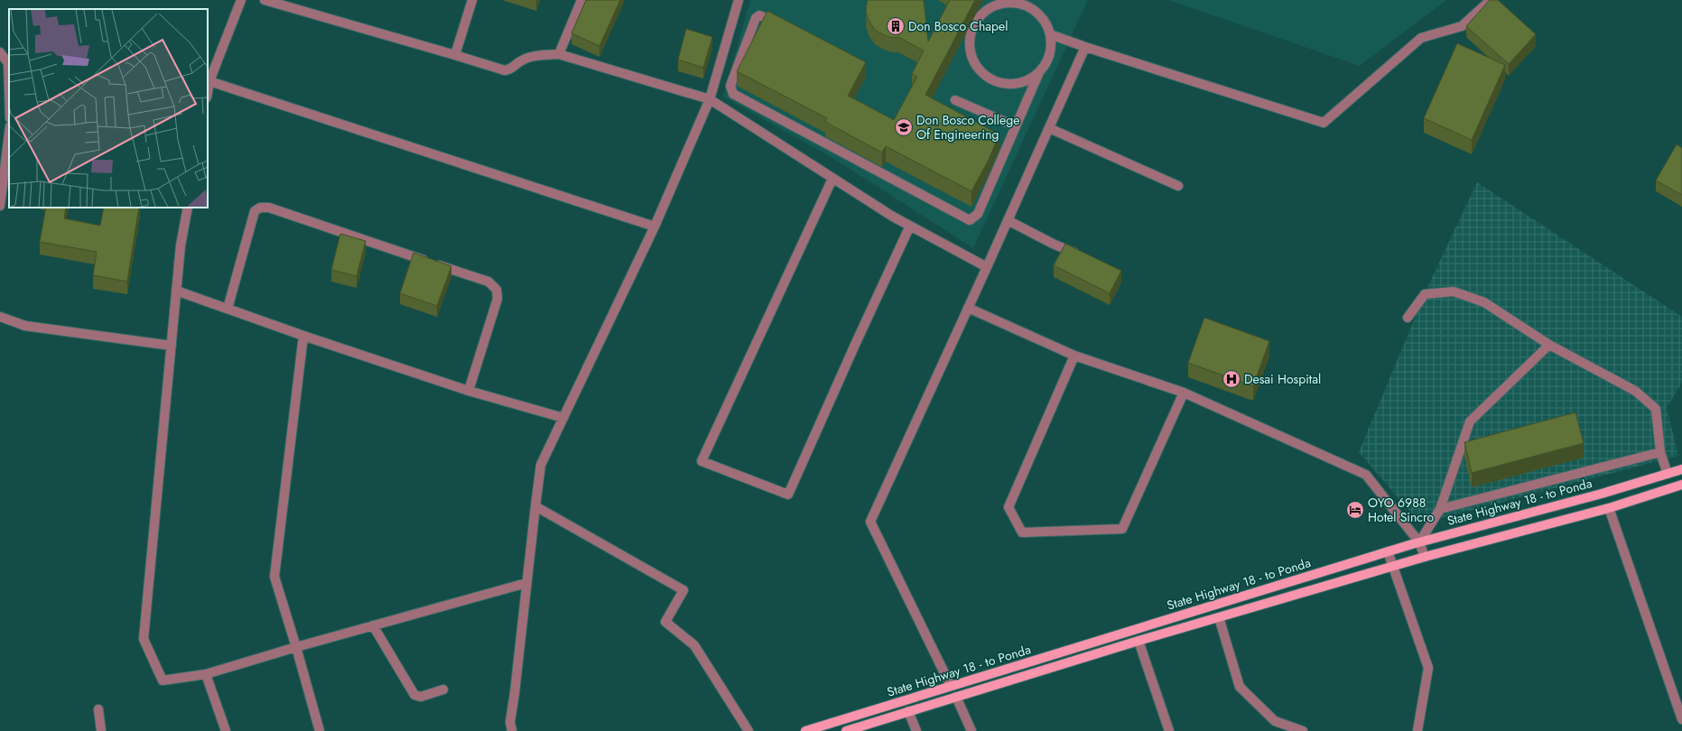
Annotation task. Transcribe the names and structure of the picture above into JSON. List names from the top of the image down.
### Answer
{
  "streets": {
    "main road": ["State Highway 18 - to Ponda"]
  },
  "places": {
    "building": ["Don Bosco Chapel"],
    "school or university": ["Don Bosco College Of Engineering"],
    "hospital": ["Desai Hospital"],
    "hotel": ["OYO 6988 Hotel Sincro"]
  }
}
